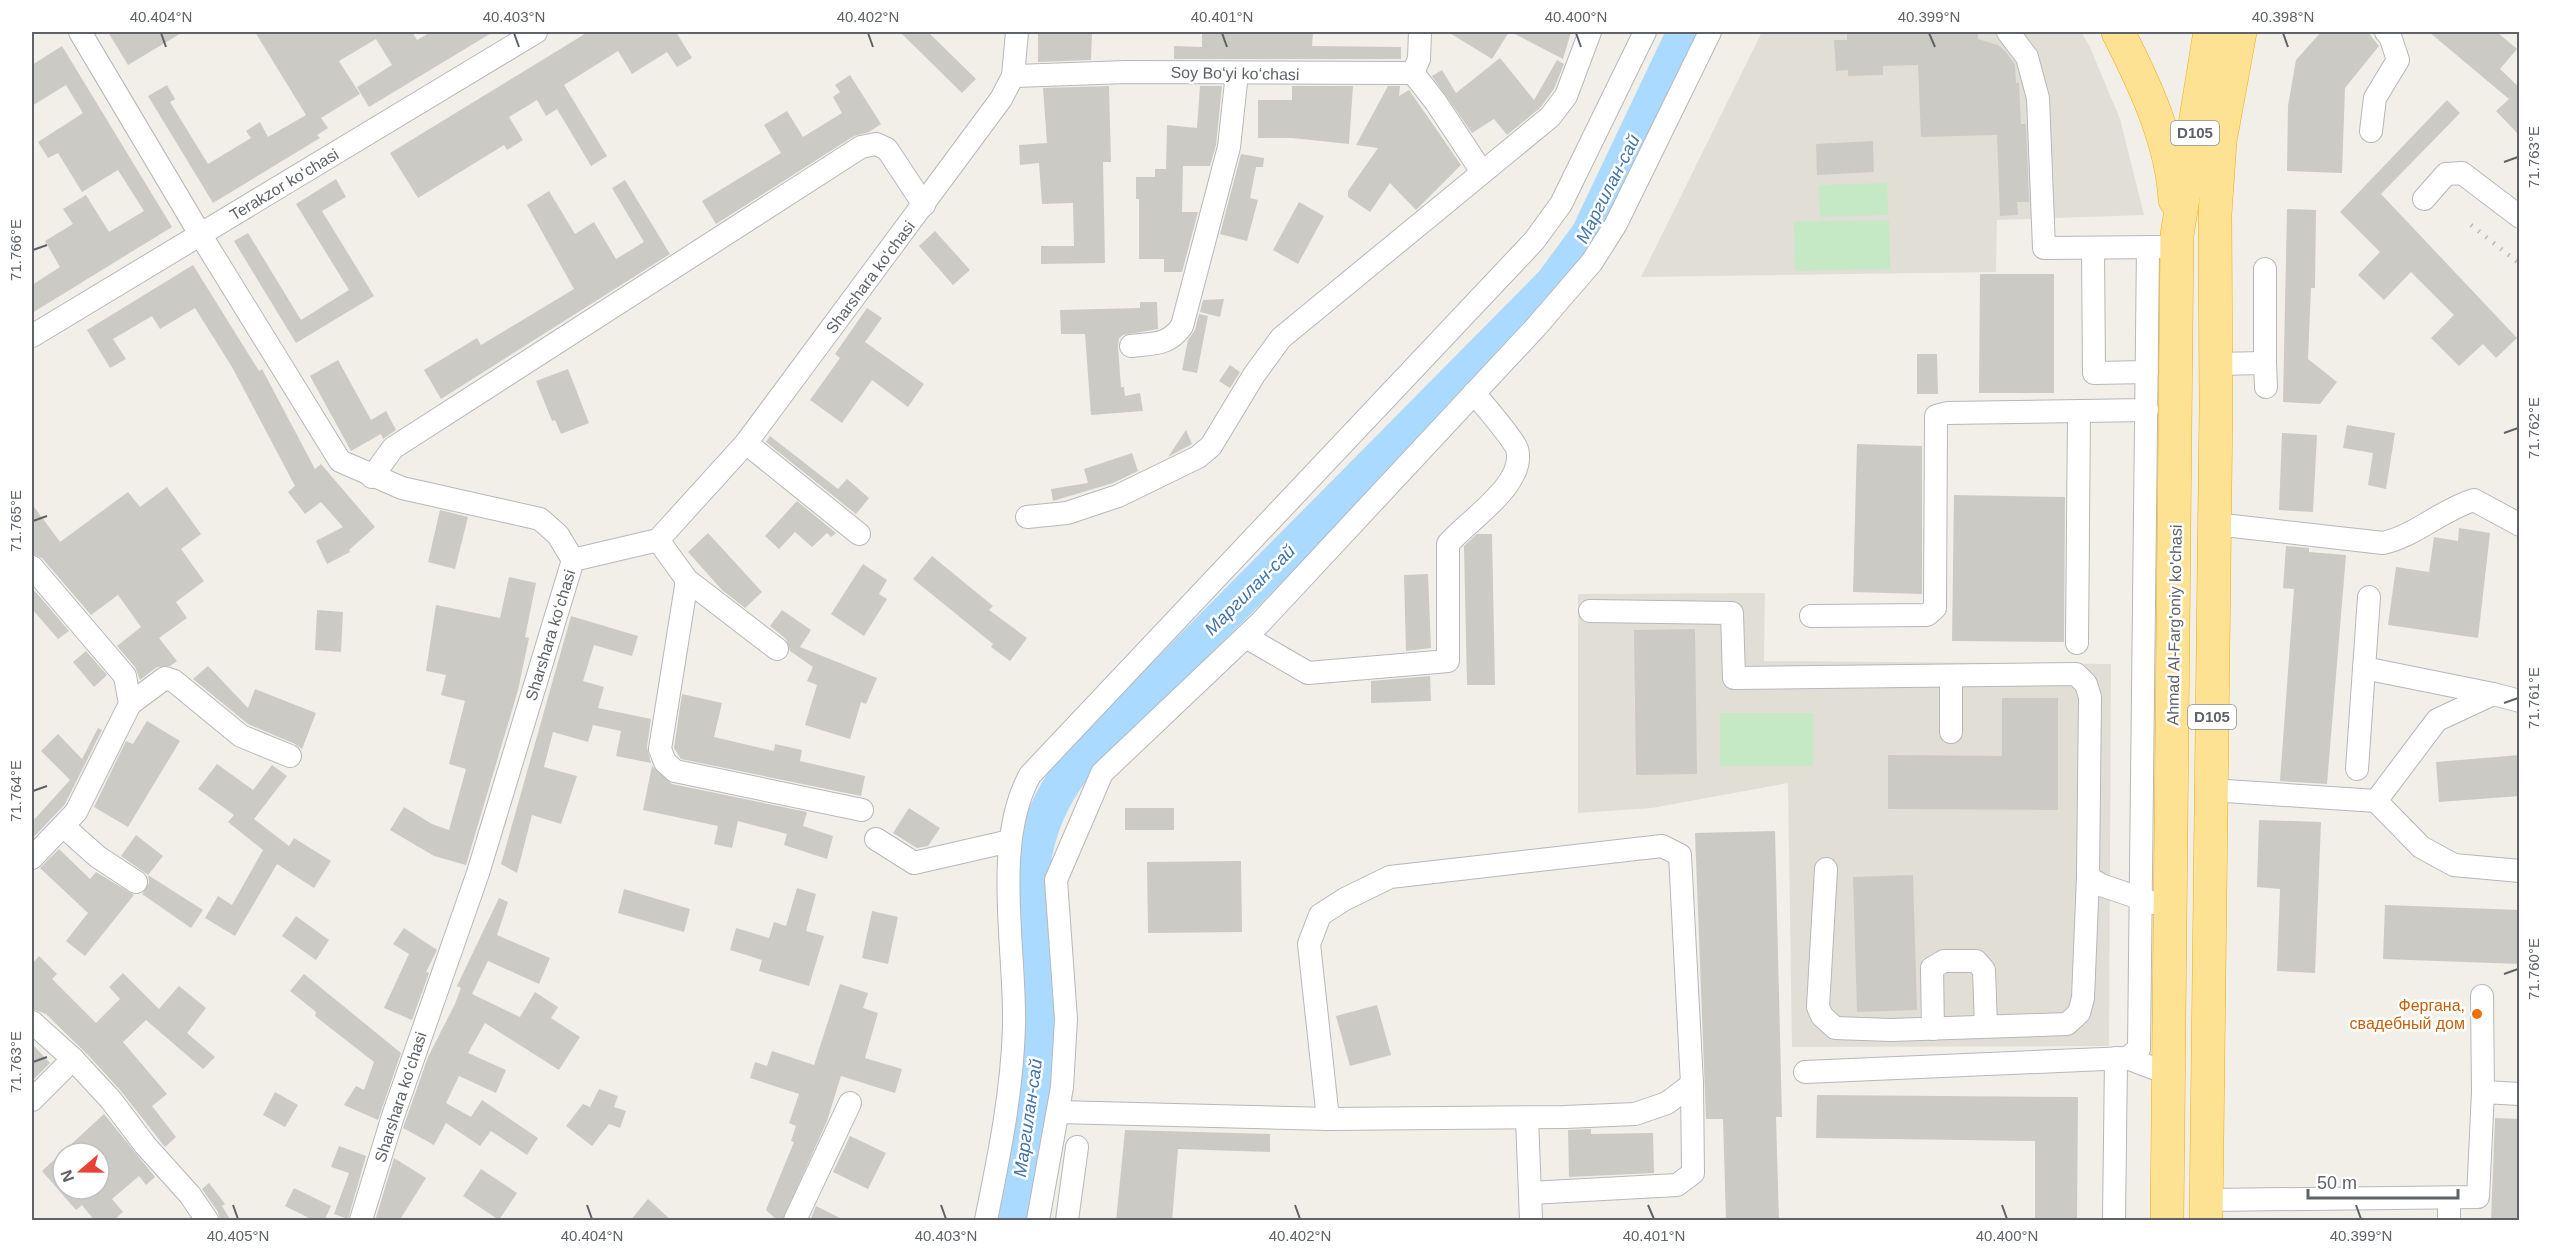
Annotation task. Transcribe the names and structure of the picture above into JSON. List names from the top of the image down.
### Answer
{
  "streets": {
    "highway": ["D105", "Ahmad Al-Farg'oniy ko'chasi"],
    "street": ["Soy Boʻyi koʻchasi", "Terakzor koʻchasi", "Sharshara koʻchasi"]
  },
  "crossings": [
    ["Soy Boʻyi koʻchasi", "Sharshara koʻchasi"]
  ],
  "water": ["Маргилан-сай"],
  "places": ["Фергана, свадебный дом"],
  "scale_bar": "50 m",
  "north": "left",
  "coordinates": [
    "40.404°N",
    "40.403°N",
    "40.402°N",
    "40.401°N",
    "40.400°N",
    "40.399°N",
    "40.398°N",
    "71.763°E",
    "71.766°E",
    "71.762°E",
    "71.765°E",
    "71.761°E",
    "71.764°E",
    "71.760°E",
    "40.405°N"
  ]
}
